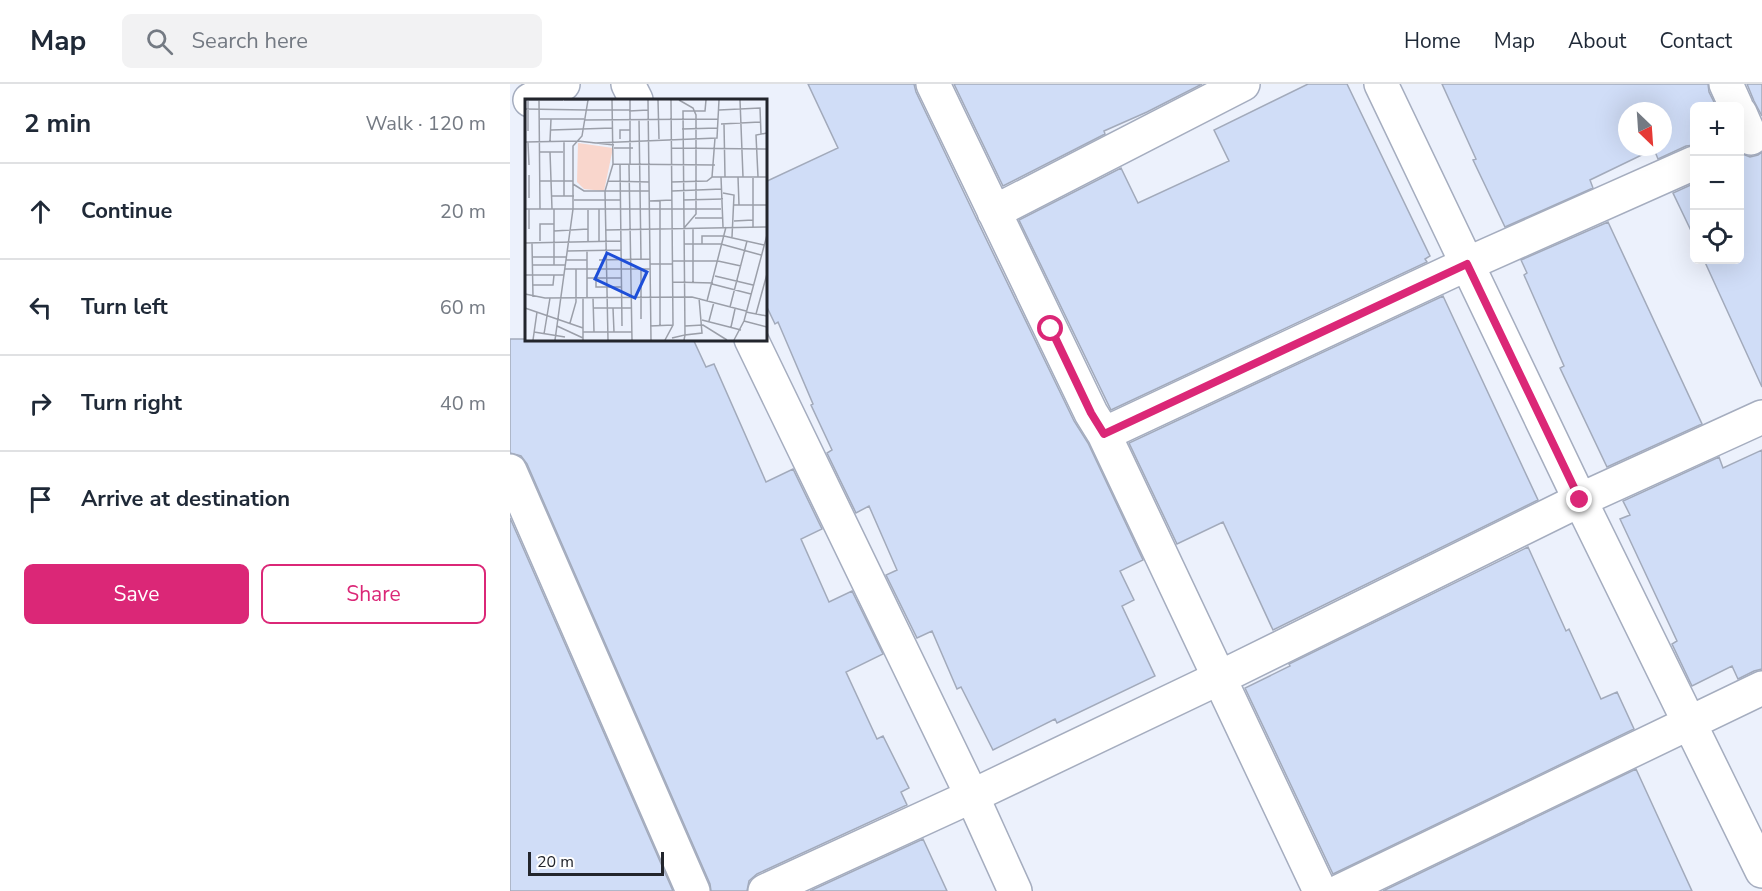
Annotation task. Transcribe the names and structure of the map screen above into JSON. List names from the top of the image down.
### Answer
{
  "scale_bar": "20 m",
  "north": "bottom right",
  "page": {
    "header": "Map",
    "search": "Search here",
    "nav": [
      "Home",
      "Map",
      "About",
      "Contact"
    ],
    "heading": ["2 min", "Walk · 120 m"],
    "map_buttons": ["+", "−"],
    "list": [
      ["Continue", "20 m"],
      ["Turn left", "60 m"],
      ["Turn right", "40 m"],
      "Arrive at destination"
    ],
    "buttons": ["Save", "Share"],
    "scale": "20 m"
  }
}
